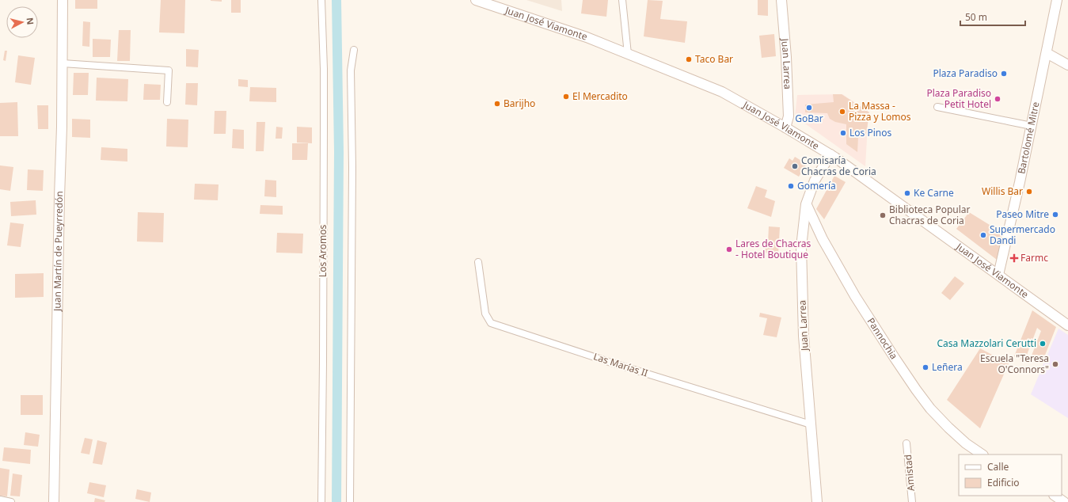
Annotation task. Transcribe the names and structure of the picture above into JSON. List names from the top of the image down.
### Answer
{
  "streets": {
    "main road": [
      "Juan José Viamonte",
      "Juan Larrea",
      "Bartolomé Mitre",
      "Juan Martín de Pueyrredón",
      "Pannochia"
    ],
    "street": ["Los Aromos", "Las Marías II", "Amistad"]
  },
  "crossings": [
    ["Juan José Viamonte", "Juan Larrea"],
    ["Juan José Viamonte", "Bartolomé Mitre"],
    ["Juan Larrea", "Pannochia"],
    ["Juan Larrea", "Las Marías II"]
  ],
  "places": {
    "other": [
      "Taco Bar",
      "Plaza Paradiso",
      "El Mercadito",
      "Plaza Paradiso Petit Hotel",
      "Barijho",
      "GoBar",
      "La Massa - Pizza y Lomos",
      "Los Pinos",
      "Comisaría Chacras de Coria",
      "Gomería",
      "Willis Bar",
      "Ke Carne",
      "Paseo Mitre",
      "Biblioteca Popular Chacras de Coria",
      "Supermercado Dandi",
      "Lares de Chacras - Hotel Boutique",
      "Casa Mazzolari Cerutti",
      "Escuela \"Teresa O'Connors\"",
      "Leñera"
    ],
    "health": ["Farmc"]
  },
  "legend": ["Calle", "Edificio"],
  "scale_bar": "50 m",
  "north": "right"
}
